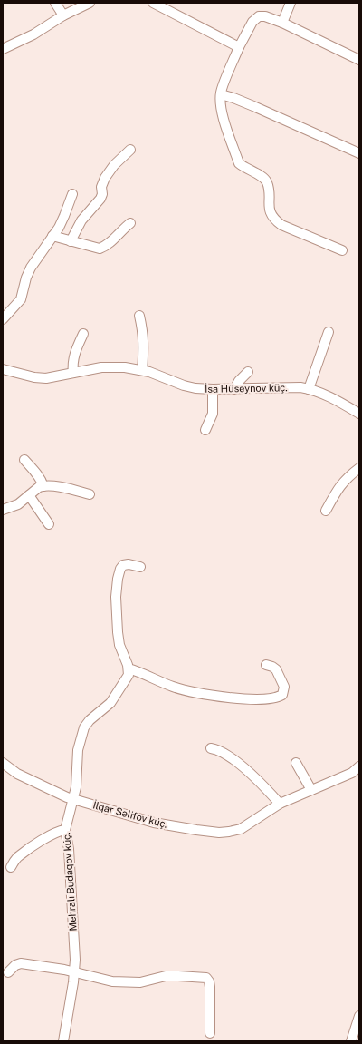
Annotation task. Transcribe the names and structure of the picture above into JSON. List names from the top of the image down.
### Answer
{
  "streets": {
    "street": ["İsa Hüseynov küç.", "İlqar Səlifov küç.", "Mehralı Budaqov küç."]
  },
  "crossings": [
    ["İlqar Səlifov küç.", "Mehralı Budaqov küç."]
  ]
}
